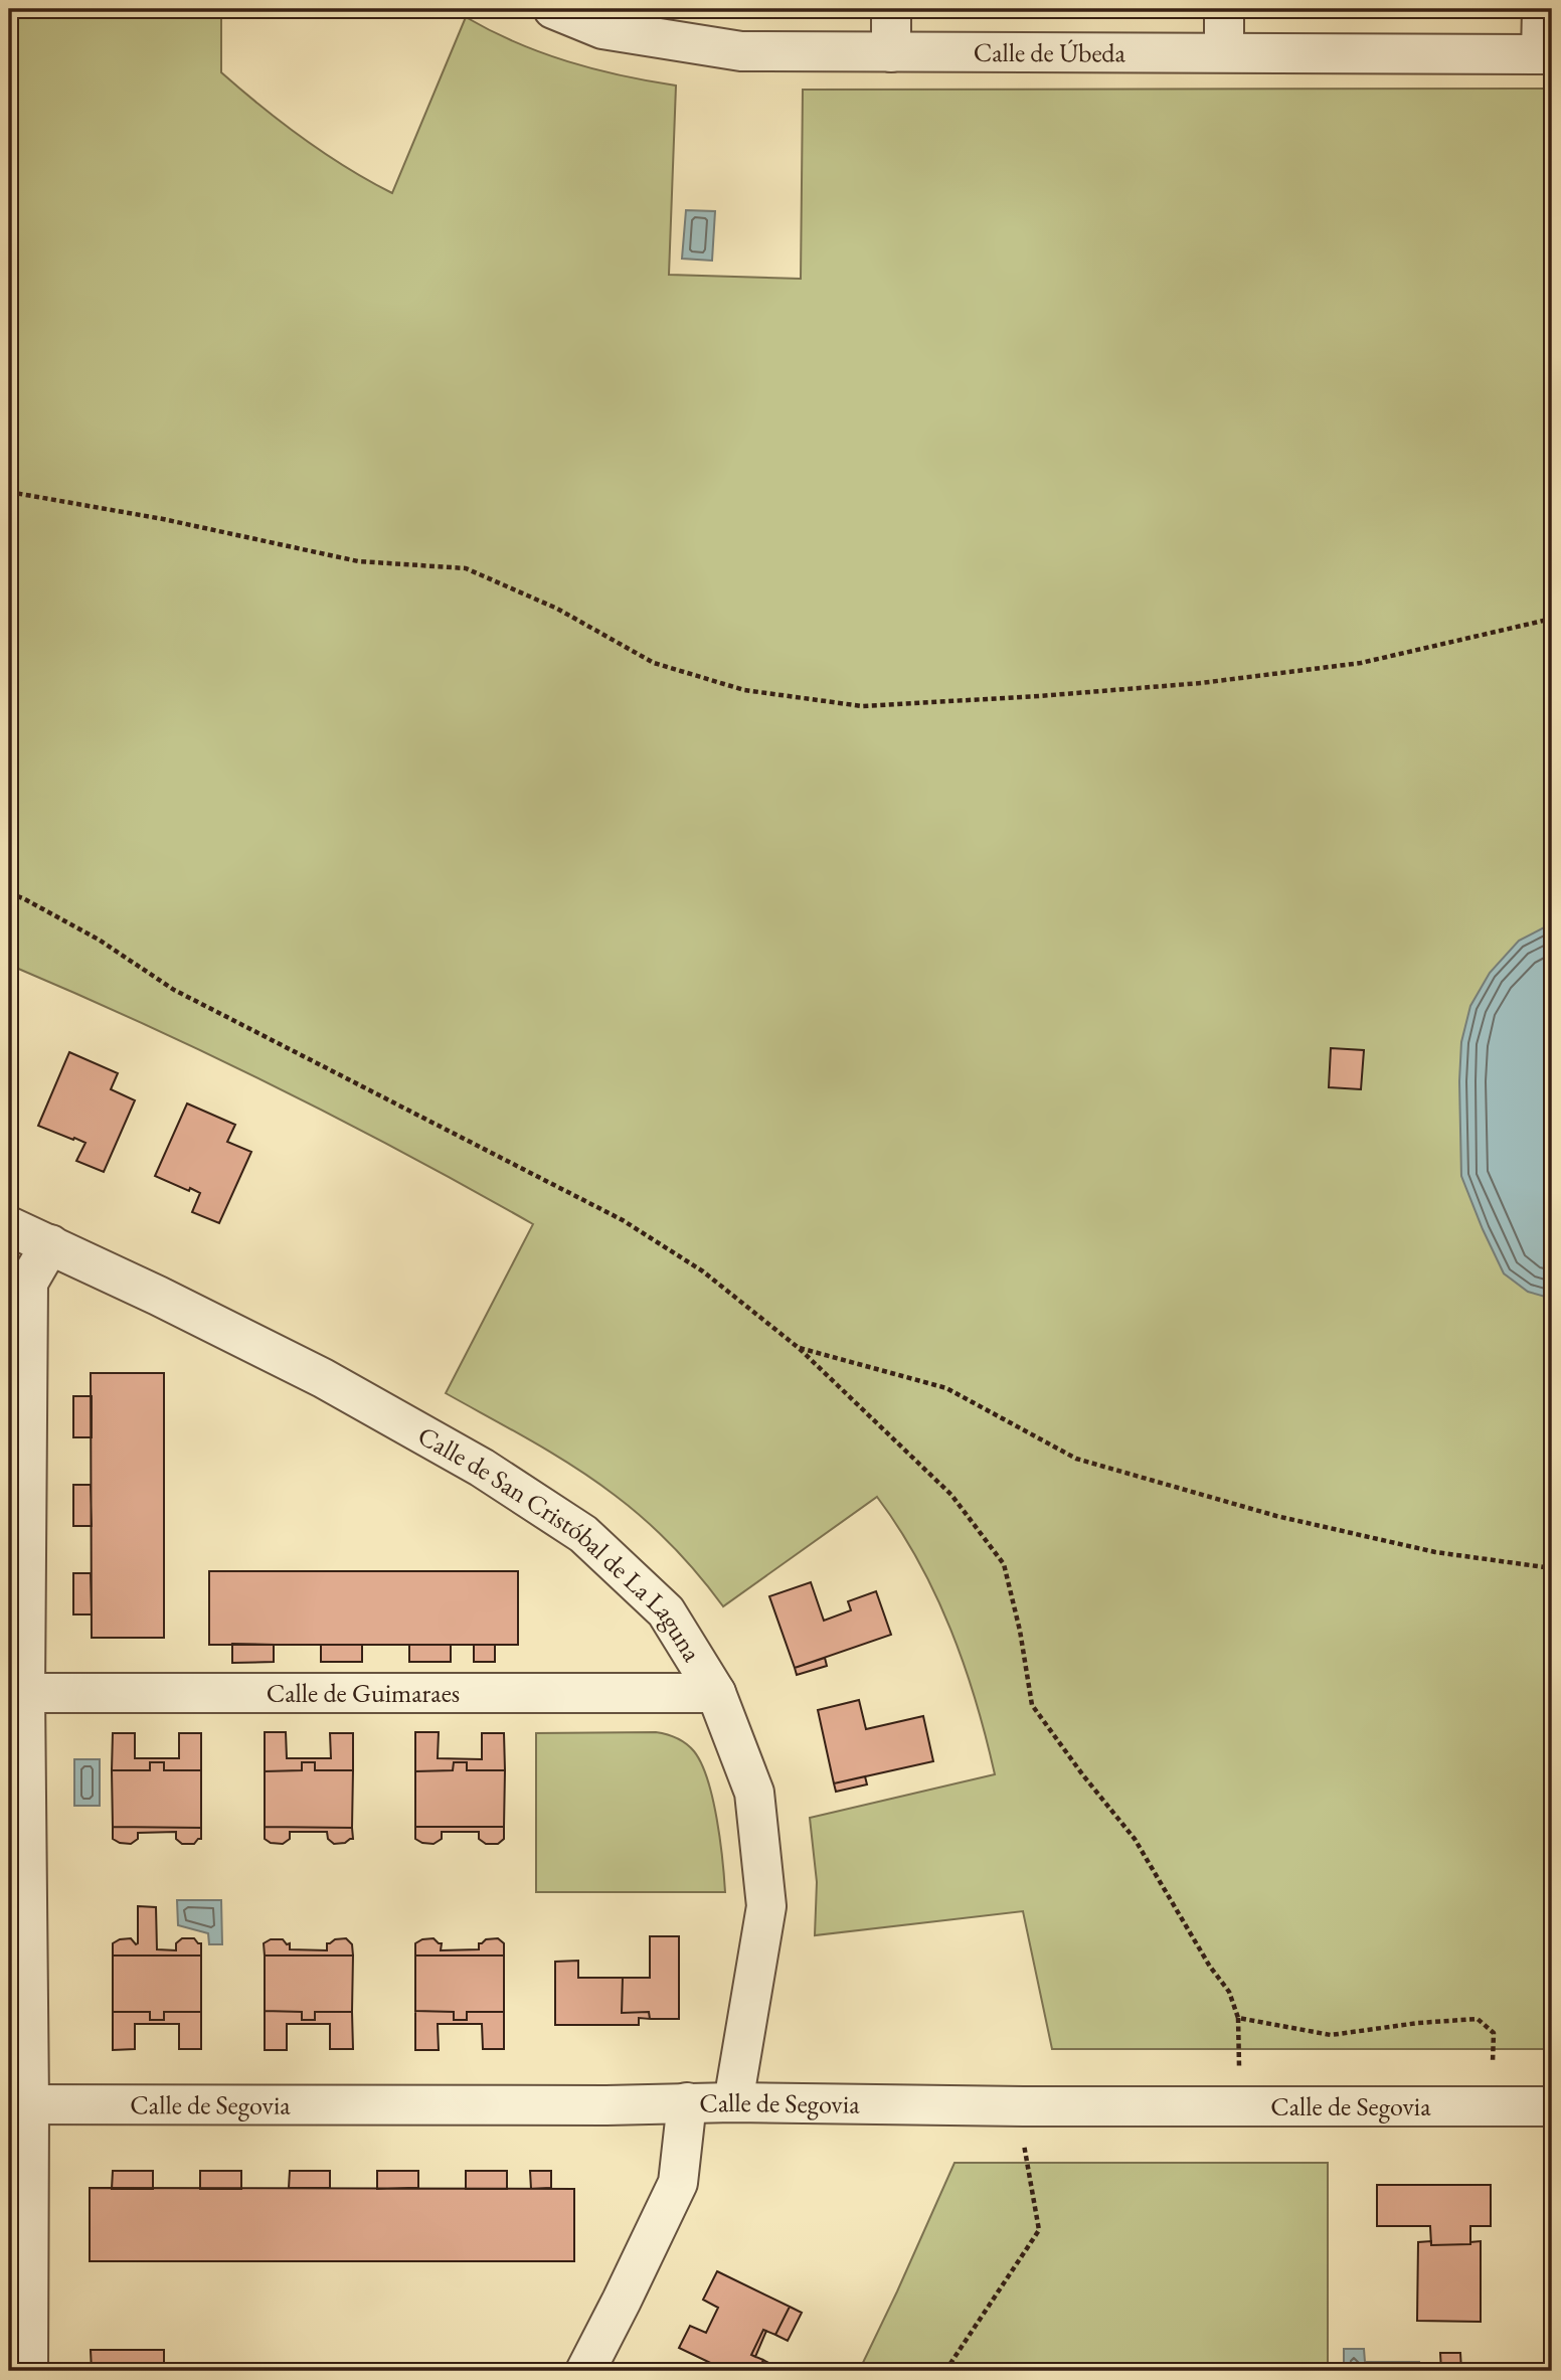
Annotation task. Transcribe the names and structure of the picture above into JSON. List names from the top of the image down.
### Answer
{
  "streets": {
    "street": [
      "Calle de Úbeda",
      "Calle de San Cristóbal de La Laguna",
      "Calle de Guimaraes",
      "Calle de Segovia"
    ]
  },
  "crossings": [
    ["Calle de San Cristóbal de La Laguna", "Calle de Guimaraes"],
    ["Calle de San Cristóbal de La Laguna", "Calle de Segovia"]
  ]
}
